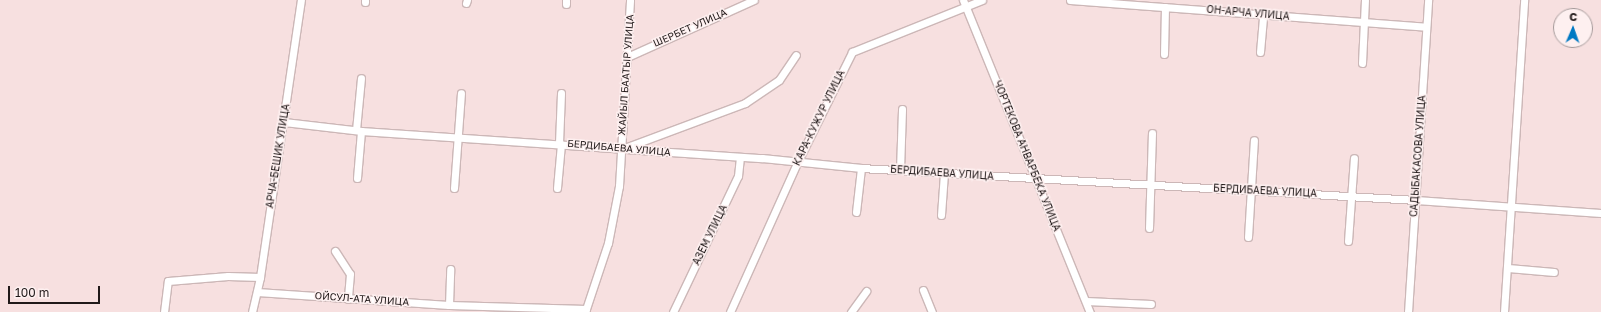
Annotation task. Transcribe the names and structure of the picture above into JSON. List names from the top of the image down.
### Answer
{
  "streets": {
    "street": [
      "ОН-АРЧА УЛИЦА",
      "ШЕРБЕТ УЛИЦА",
      "ЖАЙЫЛ БААТЫР УЛИЦА",
      "КАРА-КУЖУР УЛИЦА",
      "БЕРДИБАЕВА УЛИЦА",
      "АРЧА-БЕШИК УЛИЦА",
      "ЧОРТЕКОВА АНВАРБЕКА УЛИЦА",
      "САДЫБАКАСОВА УЛИЦА",
      "АЗЕМ УЛИЦА",
      "ОЙСУЛ-АТА УЛИЦА"
    ]
  },
  "crossings": [
    ["ОН-АРЧА УЛИЦА", "САДЫБАКАСОВА УЛИЦА"],
    ["ШЕРБЕТ УЛИЦА", "ЖАЙЫЛ БААТЫР УЛИЦА"],
    ["ЖАЙЫЛ БААТЫР УЛИЦА", "БЕРДИБАЕВА УЛИЦА"],
    ["ЖАЙЫЛ БААТЫР УЛИЦА", "ОЙСУЛ-АТА УЛИЦА"],
    ["КАРА-КУЖУР УЛИЦА", "БЕРДИБАЕВА УЛИЦА"],
    ["КАРА-КУЖУР УЛИЦА", "ЧОРТЕКОВА АНВАРБЕКА УЛИЦА"],
    ["БЕРДИБАЕВА УЛИЦА", "АРЧА-БЕШИК УЛИЦА"],
    ["БЕРДИБАЕВА УЛИЦА", "ЧОРТЕКОВА АНВАРБЕКА УЛИЦА"],
    ["БЕРДИБАЕВА УЛИЦА", "САДЫБАКАСОВА УЛИЦА"],
    ["БЕРДИБАЕВА УЛИЦА", "АЗЕМ УЛИЦА"],
    ["АРЧА-БЕШИК УЛИЦА", "ОЙСУЛ-АТА УЛИЦА"]
  ],
  "scale_bar": "100 m",
  "north": "top"
}
